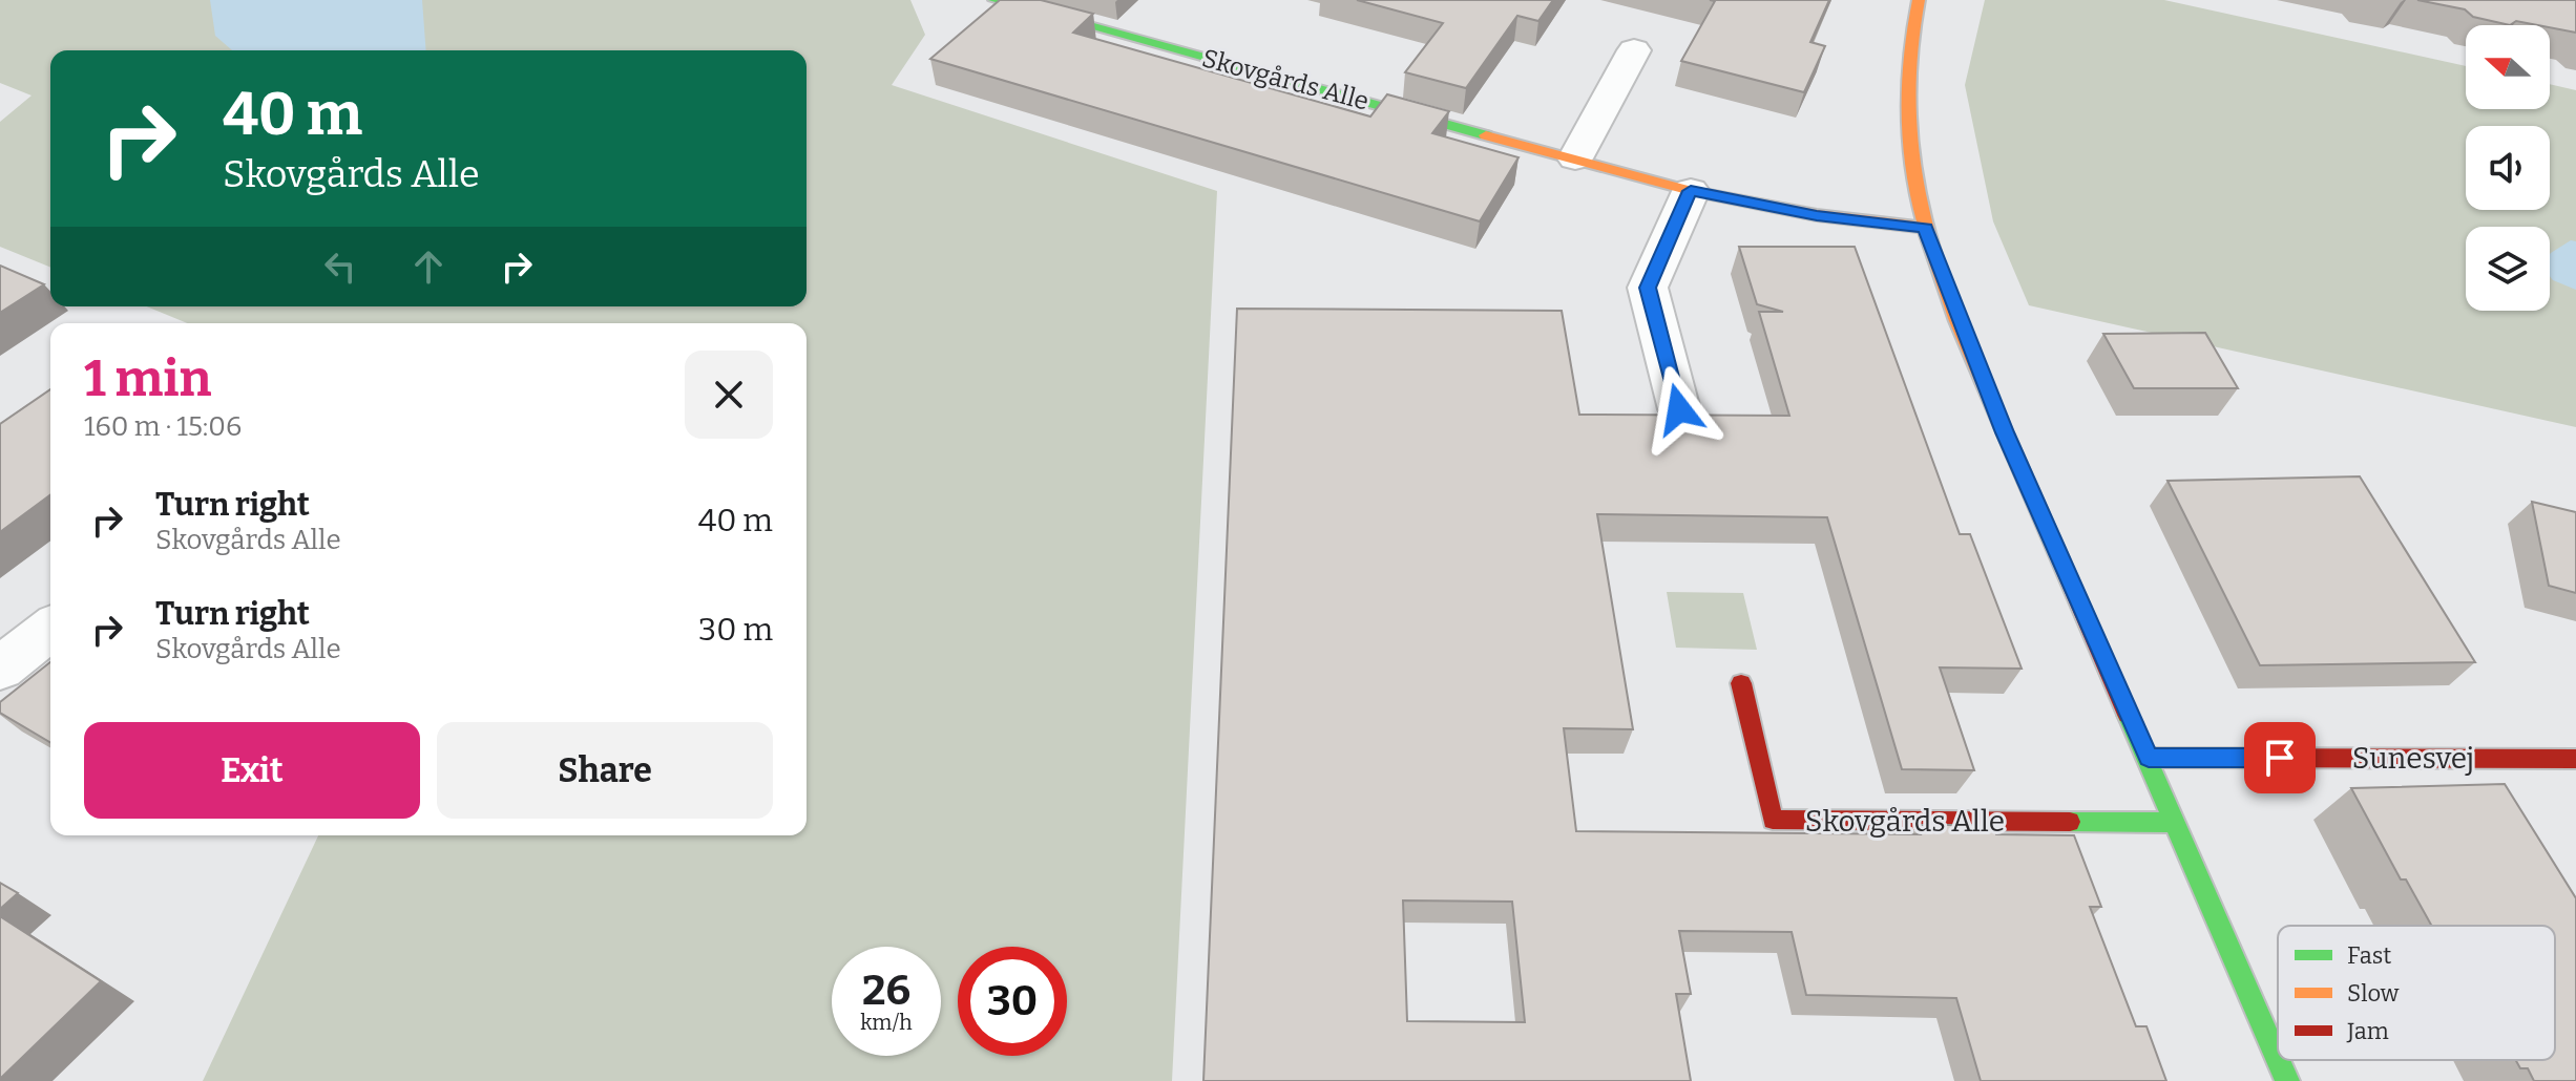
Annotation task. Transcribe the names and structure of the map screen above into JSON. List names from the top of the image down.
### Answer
{
  "streets": {
    "street": ["Skovgårds Alle", "Sunesvej"]
  },
  "legend": ["Fast", "Slow", "Jam"],
  "north": "left",
  "page": {
    "turn": ["40 m", "Skovgårds Alle"],
    "heading": ["1 min", "160 m · 15:06"],
    "list": [
      {
        "name": "Turn right",
        "note": "Skovgårds Alle",
        "value": "40 m"
      },
      {
        "name": "Turn right",
        "note": "Skovgårds Alle",
        "value": "30 m"
      }
    ],
    "buttons": ["Exit", "Share"],
    "speed": "26 km/h",
    "limit": "30"
  }
}
